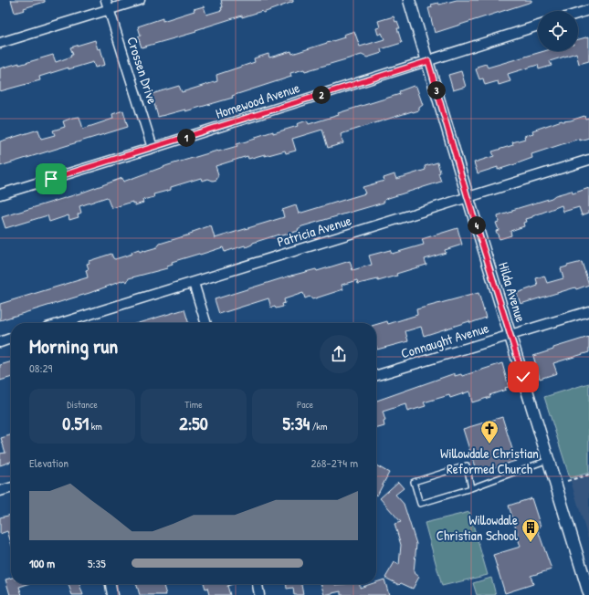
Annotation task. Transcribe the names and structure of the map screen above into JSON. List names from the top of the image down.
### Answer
{
  "streets": {
    "street": [
      "Crossen Drive",
      "Homewood Avenue",
      "Patricia Avenue",
      "Hilda Avenue",
      "Connaught Avenue"
    ]
  },
  "crossings": [
    ["Crossen Drive", "Homewood Avenue"],
    ["Homewood Avenue", "Hilda Avenue"],
    ["Patricia Avenue", "Hilda Avenue"],
    ["Hilda Avenue", "Connaught Avenue"]
  ],
  "places": {
    "church": ["Willowdale Christian Reformed Church"],
    "building": ["Willowdale Christian School"]
  },
  "page": {
    "pins": [
      "3",
      "2",
      "1",
      "4"
    ],
    "heading": ["Morning run", "08:29"],
    "stats": [
      ["Distance", "0.51 km"],
      ["Time", "2:50"],
      ["Pace", "5:34 /km"]
    ],
    "chart": ["Elevation", "268–274 m"],
    "list": [
      {
        "name": "100 m",
        "note": "5:35"
      }
    ]
  }
}
